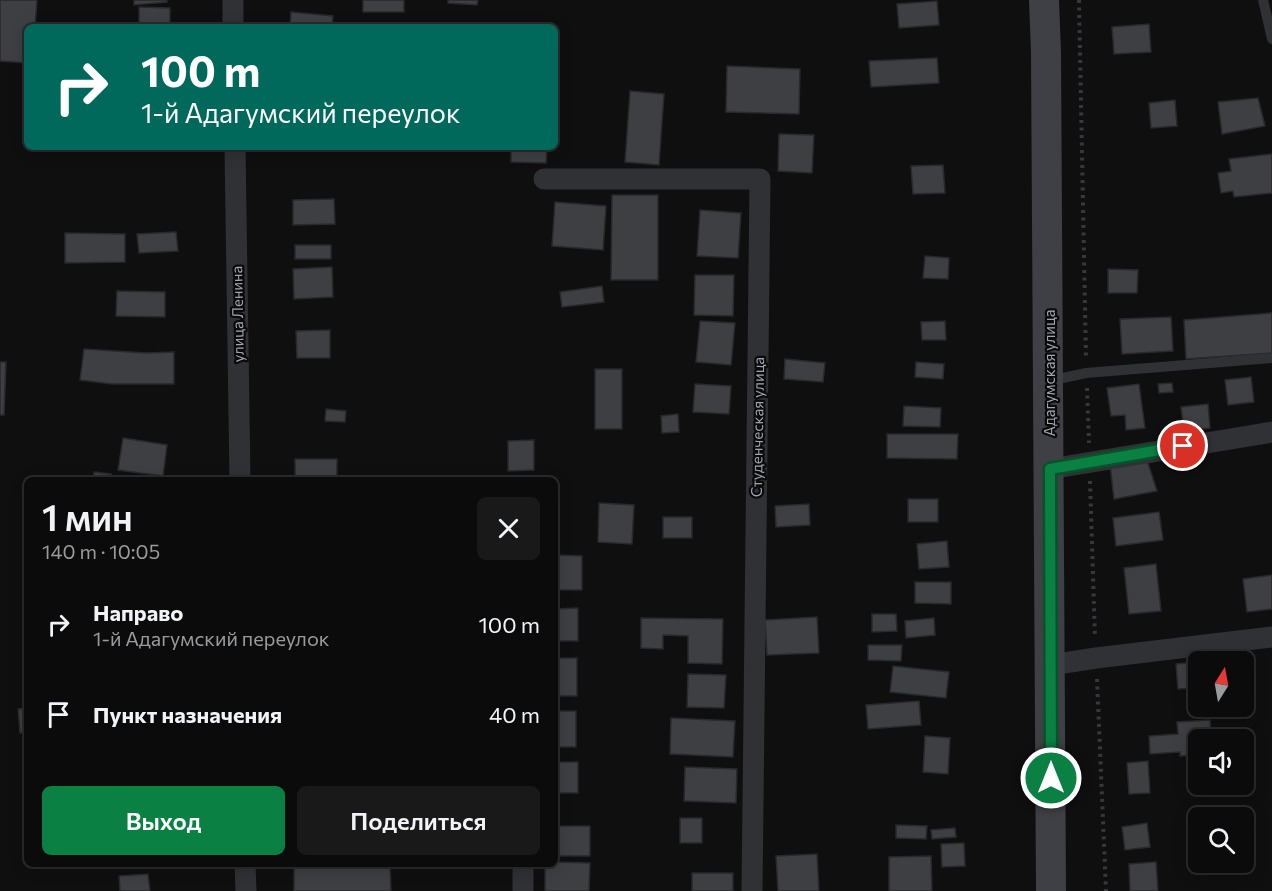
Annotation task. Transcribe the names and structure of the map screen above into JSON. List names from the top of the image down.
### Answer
{
  "streets": {
    "main road": ["Адагумская улица"],
    "street": ["улица Ленина", "Студенческая улица"]
  },
  "north": "top",
  "page": {
    "turn": ["100 m", "1-й Адагумский переулок"],
    "heading": ["1 мин", "140 m · 10:05"],
    "list": [
      {
        "name": "Направо",
        "note": "1-й Адагумский переулок",
        "value": "100 m"
      },
      {
        "name": "Пункт назначения",
        "value": "40 m"
      }
    ],
    "buttons": ["Выход", "Поделиться"]
  }
}
